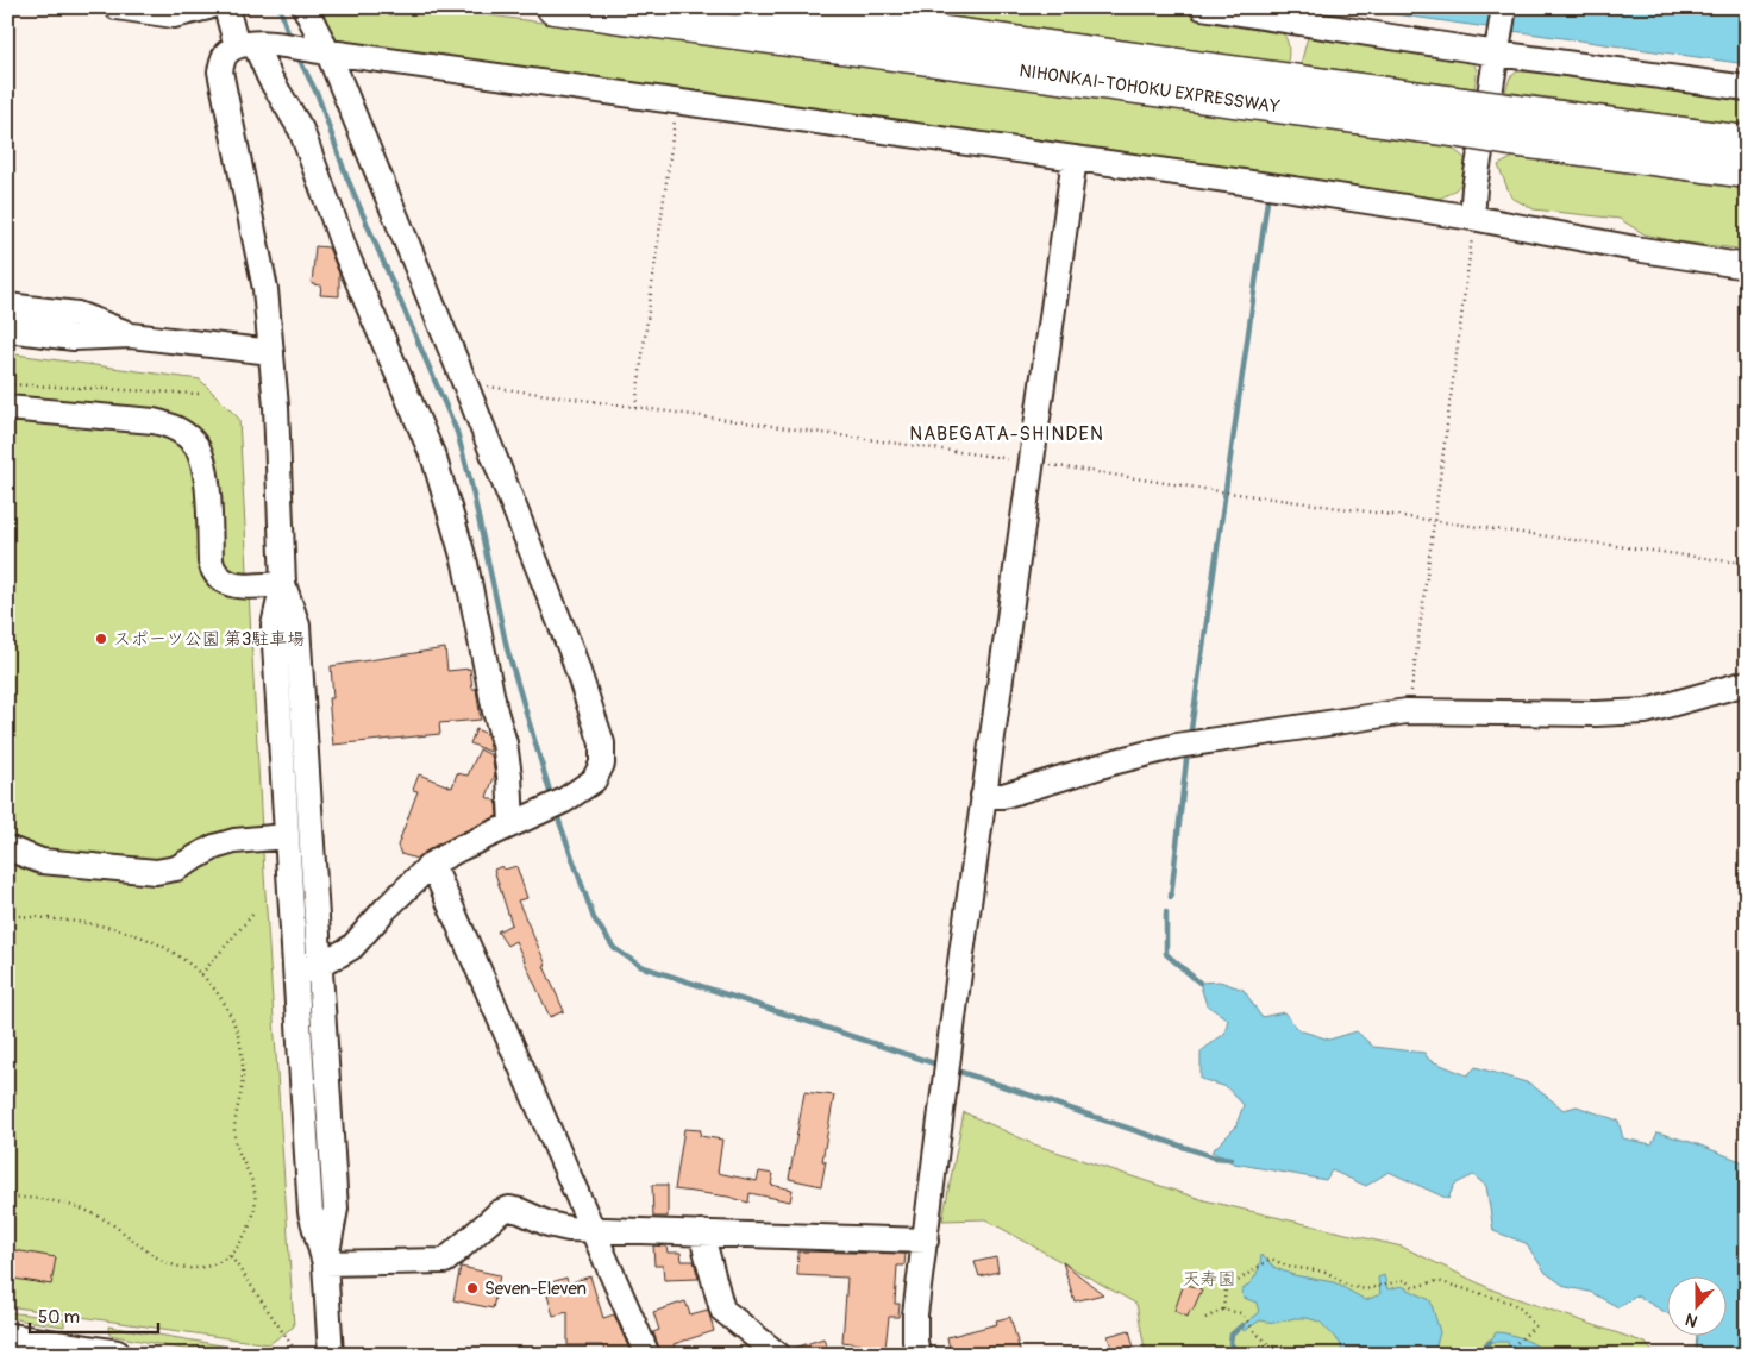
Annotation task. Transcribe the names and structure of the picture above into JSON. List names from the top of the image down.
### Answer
{
  "streets": {
    "highway": ["NIHONKAI-TOHOKU EXPRESSWAY"]
  },
  "districts": ["NABEGATA-SHINDEN"],
  "parks": ["天寿園"],
  "places": ["スポーツ公園 第3駐車場", "Seven-Eleven"],
  "scale_bar": "50 m",
  "north": "bottom"
}
